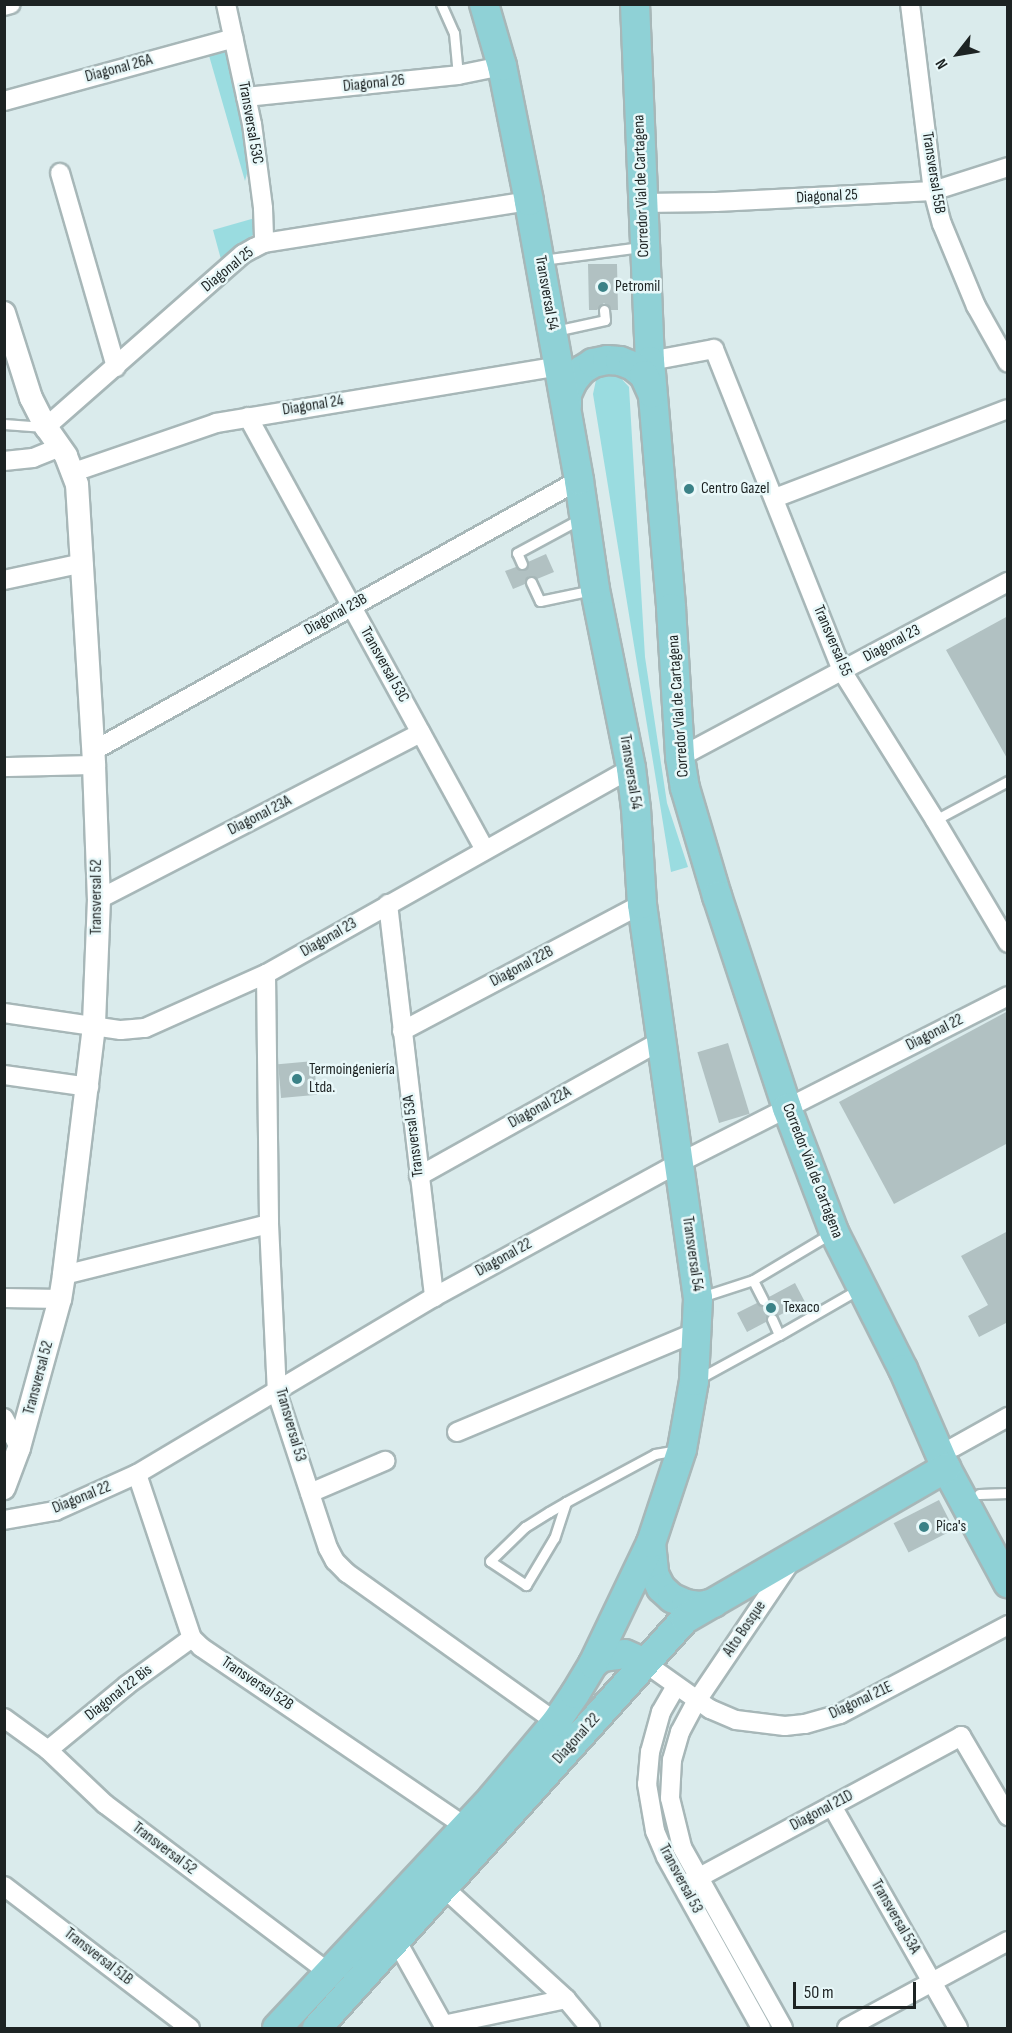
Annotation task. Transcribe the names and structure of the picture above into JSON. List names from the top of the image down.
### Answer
{
  "streets": {
    "main road": ["Corredor Vial de Cartagena", "Transversal 54", "Diagonal 22"],
    "street": [
      "Diagonal 26A",
      "Diagonal 26",
      "Transversal 53C",
      "Transversal 55B",
      "Diagonal 25",
      "Diagonal 24",
      "Diagonal 23B",
      "Transversal 55",
      "Diagonal 23",
      "Diagonal 23A",
      "Transversal 52",
      "Diagonal 22B",
      "Diagonal 22A",
      "Transversal 53A",
      "Transversal 53",
      "Alto Bosque",
      "Transversal 52B",
      "Diagonal 22 Bis",
      "Diagonal 21E",
      "Diagonal 21D",
      "Transversal 51B"
    ]
  },
  "crossings": [
    ["Diagonal 26A", "Transversal 53C"],
    ["Diagonal 26", "Transversal 53C"],
    ["Diagonal 26", "Transversal 54"],
    ["Transversal 53C", "Diagonal 25"],
    ["Transversal 53C", "Diagonal 24"],
    ["Transversal 53C", "Diagonal 23B"],
    ["Transversal 53C", "Diagonal 23"],
    ["Transversal 53C", "Diagonal 23A"],
    ["Transversal 55B", "Diagonal 25"],
    ["Corredor Vial de Cartagena", "Diagonal 25"],
    ["Corredor Vial de Cartagena", "Transversal 55"],
    ["Corredor Vial de Cartagena", "Diagonal 23"],
    ["Corredor Vial de Cartagena", "Diagonal 22"],
    ["Diagonal 25", "Transversal 54"],
    ["Diagonal 25", "Transversal 52"],
    ["Transversal 54", "Diagonal 24"],
    ["Transversal 54", "Diagonal 23B"],
    ["Transversal 54", "Diagonal 23"],
    ["Transversal 54", "Diagonal 22B"],
    ["Transversal 54", "Diagonal 22"],
    ["Transversal 54", "Diagonal 22A"],
    ["Diagonal 24", "Transversal 52"],
    ["Diagonal 23B", "Transversal 52"],
    ["Transversal 55", "Diagonal 23"],
    ["Diagonal 23", "Transversal 52"],
    ["Diagonal 23", "Transversal 53A"],
    ["Diagonal 23", "Transversal 53"],
    ["Diagonal 23A", "Transversal 52"],
    ["Transversal 52", "Diagonal 22"],
    ["Transversal 52", "Diagonal 22 Bis"],
    ["Diagonal 22B", "Transversal 53A"],
    ["Diagonal 22", "Transversal 53A"],
    ["Diagonal 22", "Transversal 53"],
    ["Diagonal 22", "Alto Bosque"],
    ["Diagonal 22", "Transversal 52B"],
    ["Diagonal 22", "Diagonal 21E"],
    ["Diagonal 22A", "Transversal 53A"],
    ["Transversal 53A", "Diagonal 21D"],
    ["Transversal 53", "Alto Bosque"],
    ["Transversal 53", "Diagonal 21E"],
    ["Transversal 53", "Diagonal 21D"],
    ["Alto Bosque", "Diagonal 21E"],
    ["Transversal 52B", "Diagonal 22 Bis"]
  ],
  "places": [
    "Petromil",
    "Centro Gazel",
    "Termoingeniería Ltda.",
    "Texaco",
    "Pica's"
  ],
  "scale_bar": "50 m",
  "north": "bottom left"
}
